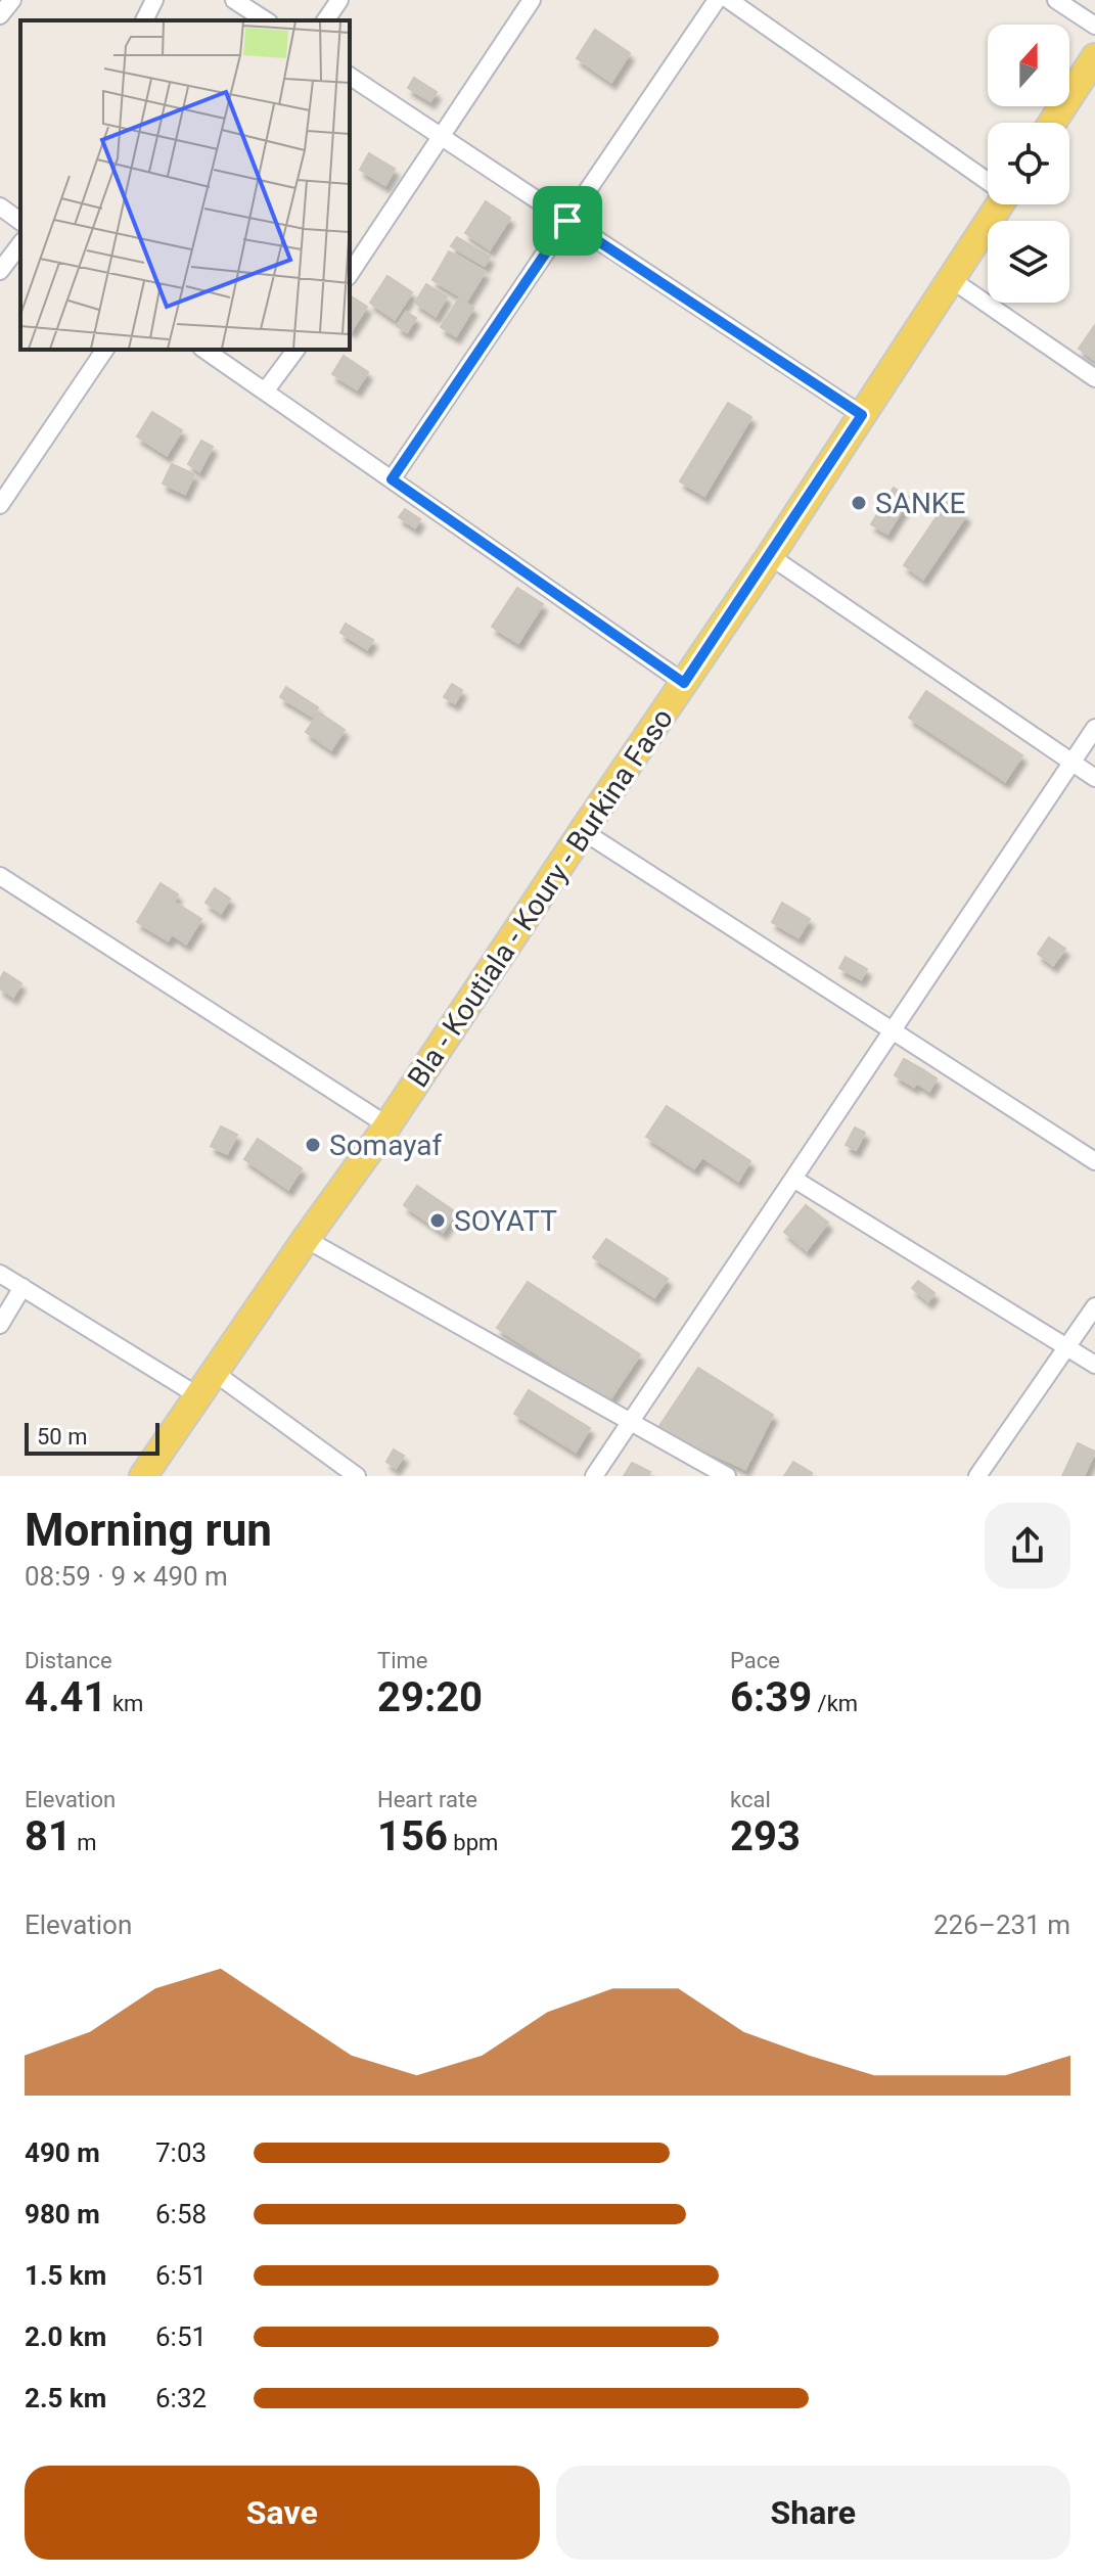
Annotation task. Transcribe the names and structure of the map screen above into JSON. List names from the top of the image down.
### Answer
{
  "streets": {
    "main road": ["Bla - Koutiala - Koury - Burkina Faso"]
  },
  "places": ["SANKE", "Somayaf", "SOYATT"],
  "scale_bar": "50 m",
  "north": "top",
  "page": {
    "scale": "50 m",
    "heading": ["Morning run", "08:59 · 9 × 490 m"],
    "stats": [
      ["Distance", "4.41 km"],
      ["Time", "29:20"],
      ["Pace", "6:39 /km"],
      ["Elevation", "81 m"],
      ["Heart rate", "156 bpm"],
      ["kcal", "293"]
    ],
    "chart": ["Elevation", "226–231 m"],
    "list": [
      {
        "name": "490 m",
        "note": "7:03"
      },
      {
        "name": "980 m",
        "note": "6:58"
      },
      {
        "name": "1.5 km",
        "note": "6:51"
      },
      {
        "name": "2.0 km",
        "note": "6:51"
      },
      {
        "name": "2.5 km",
        "note": "6:32"
      }
    ],
    "buttons": ["Save", "Share"]
  }
}
